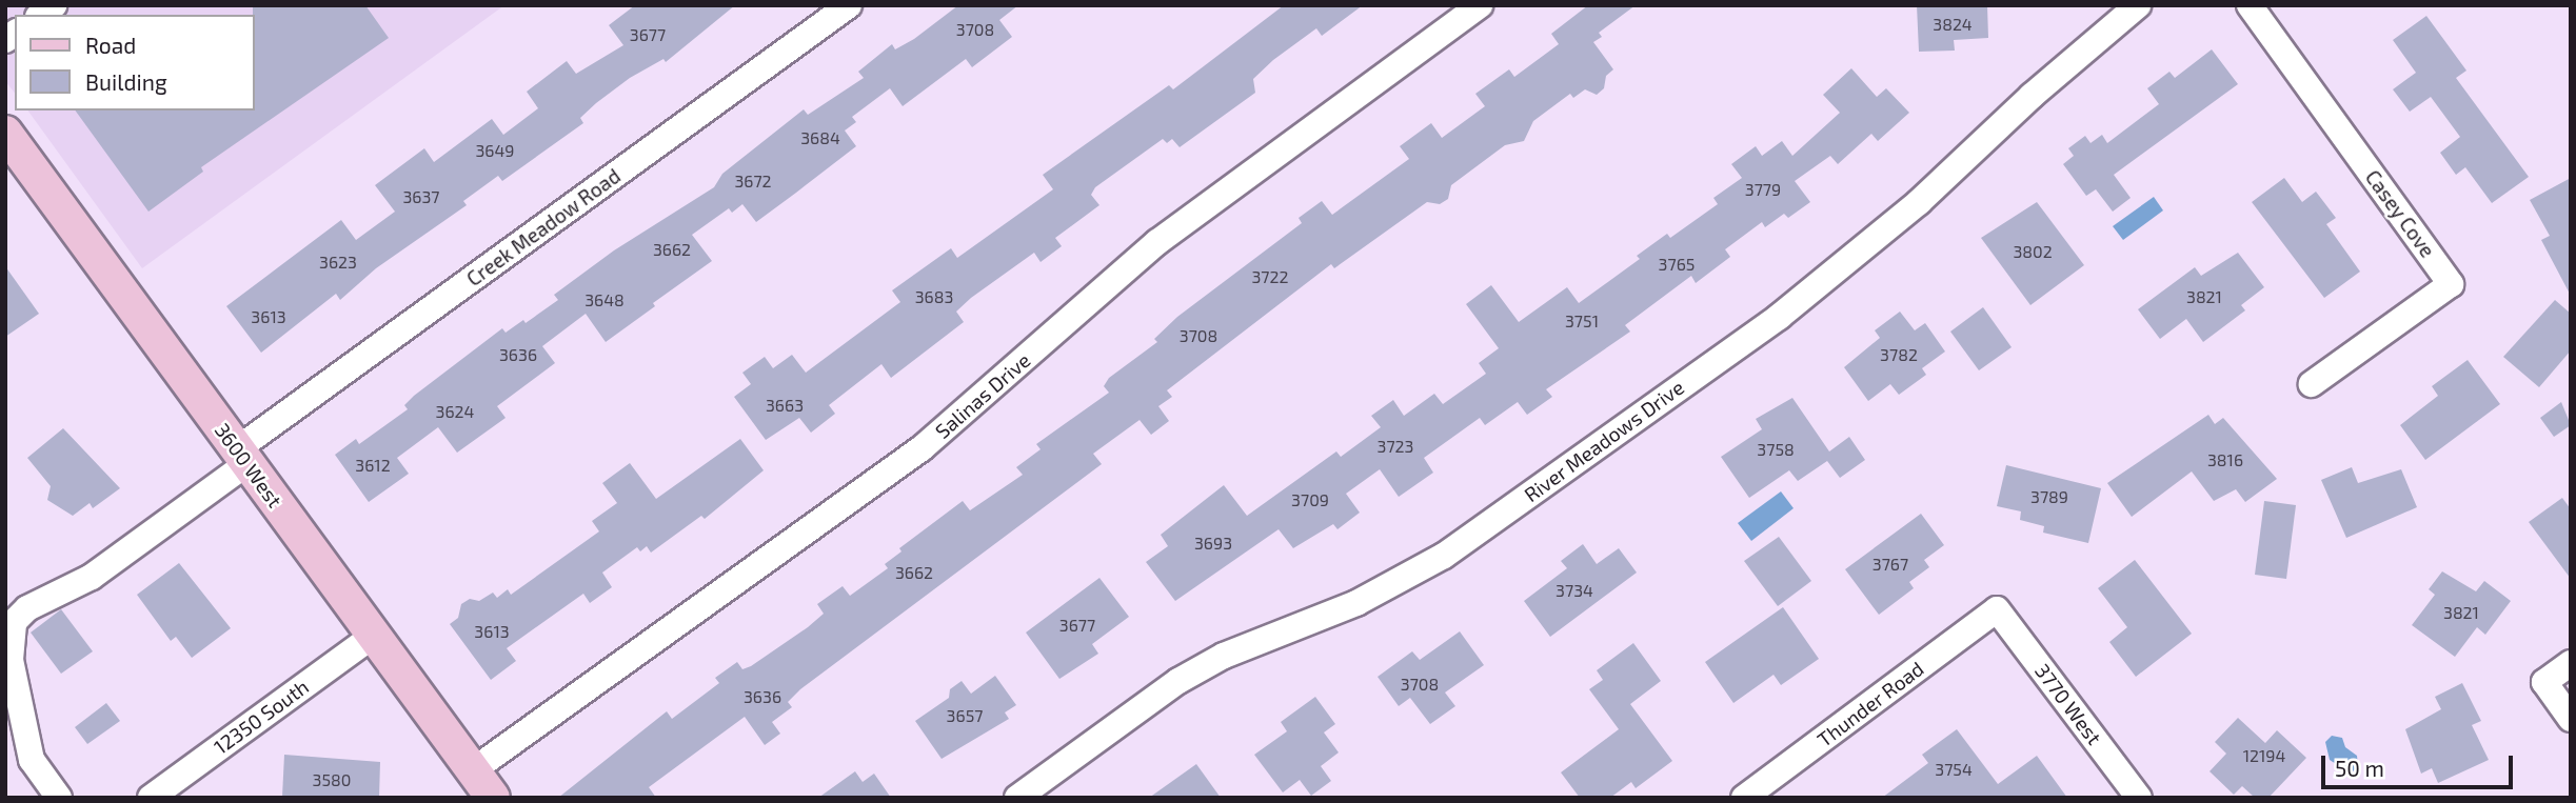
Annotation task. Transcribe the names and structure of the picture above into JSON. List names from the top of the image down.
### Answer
{
  "streets": {
    "main road": ["3600 West"],
    "street": [
      "Casey Cove",
      "Creek Meadow Road",
      "Salinas Drive",
      "River Meadows Drive",
      "Thunder Road",
      "3770 West",
      "12350 South"
    ]
  },
  "crossings": [
    ["Creek Meadow Road", "3600 West"],
    ["Salinas Drive", "3600 West"],
    ["3600 West", "12350 South"],
    ["Thunder Road", "3770 West"]
  ],
  "house_numbers": [
    "3824",
    "3708",
    "3677",
    "3684",
    "3649",
    "3672",
    "3779",
    "3637",
    "3662",
    "3802",
    "3623",
    "3765",
    "3722",
    "3683",
    "3821",
    "3648",
    "3613",
    "3751",
    "3708",
    "3636",
    "3782",
    "3663",
    "3624",
    "3723",
    "3758",
    "3816",
    "3612",
    "3789",
    "3709",
    "3693",
    "3767",
    "3662",
    "3734",
    "3821",
    "3677",
    "3613",
    "3708",
    "3636",
    "3657",
    "12194",
    "3754",
    "3580"
  ],
  "legend": ["Road", "Building"],
  "scale_bar": "50 m"
}
